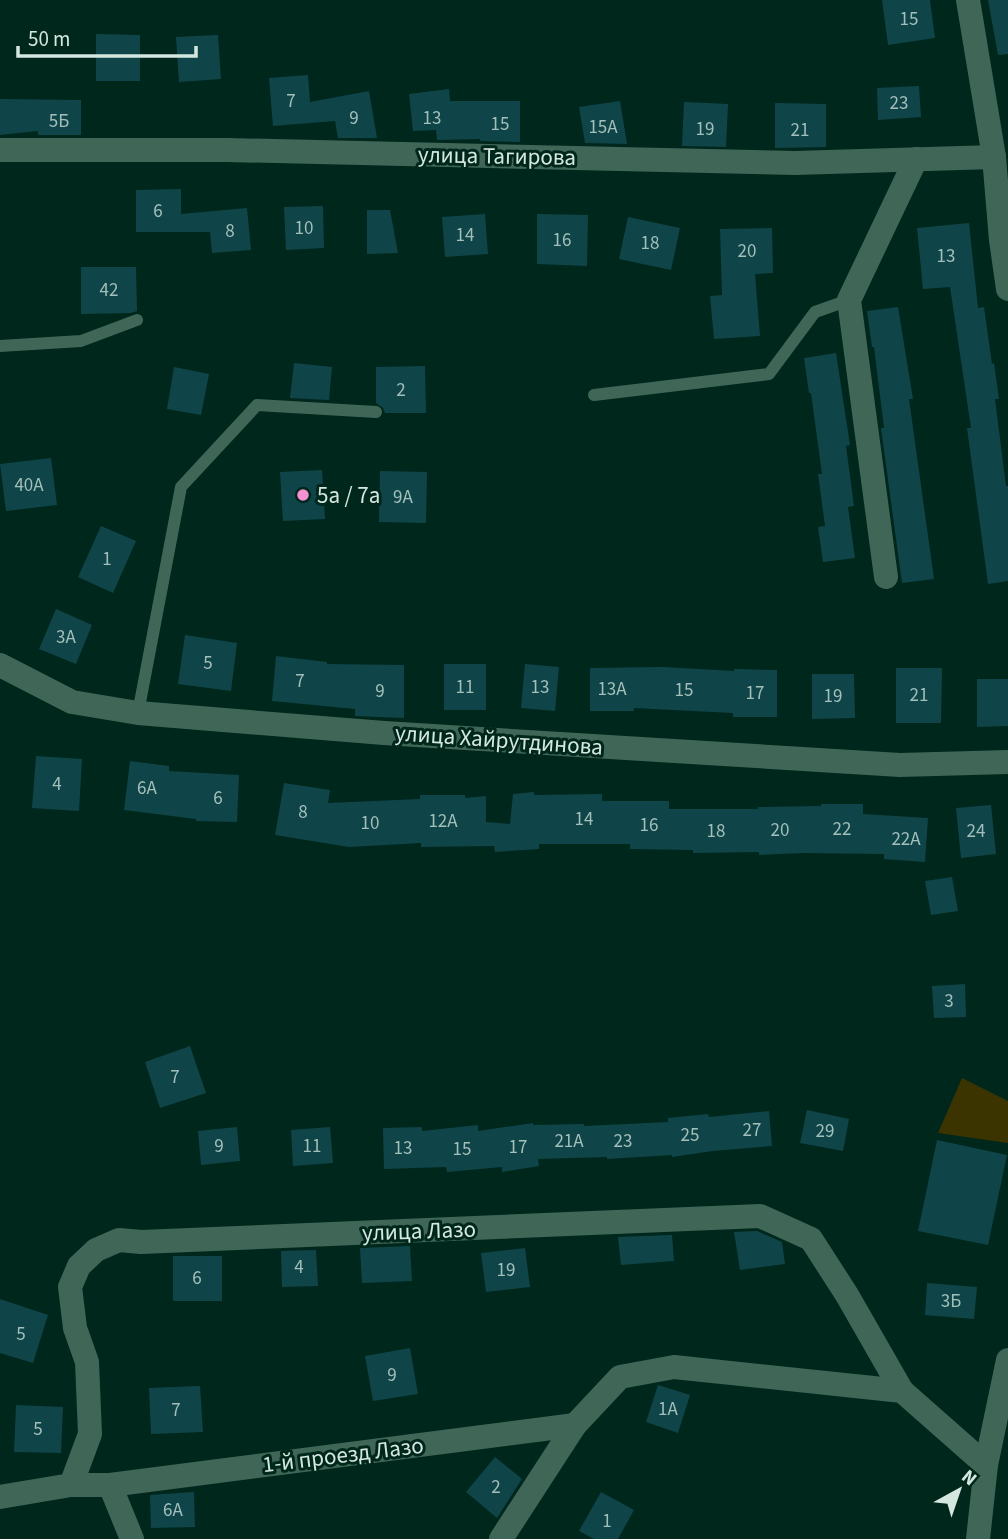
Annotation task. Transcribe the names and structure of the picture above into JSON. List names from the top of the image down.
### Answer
{
  "streets": {
    "street": [
      "улица Тагирова",
      "улица Хайрутдинова",
      "улица Лазо",
      "1-й проезд Лазо"
    ]
  },
  "crossings": [
    ["улица Лазо", "1-й проезд Лазо"]
  ],
  "places": ["5а / 7а"],
  "house_numbers": [
    "15",
    "7",
    "23",
    "9",
    "13",
    "5Б",
    "15",
    "15А",
    "19",
    "21",
    "6",
    "10",
    "8",
    "14",
    "16",
    "18",
    "20",
    "13",
    "42",
    "2",
    "40А",
    "9А",
    "1",
    "3А",
    "5",
    "7",
    "11",
    "13",
    "13А",
    "15",
    "9",
    "17",
    "21",
    "19",
    "4",
    "6А",
    "6",
    "8",
    "14",
    "12А",
    "10",
    "16",
    "22",
    "20",
    "18",
    "24",
    "22А",
    "3",
    "7",
    "27",
    "29",
    "25",
    "21А",
    "23",
    "9",
    "11",
    "17",
    "13",
    "15",
    "4",
    "19",
    "6",
    "3Б",
    "5",
    "9",
    "1А",
    "7",
    "5",
    "2",
    "6А",
    "1"
  ],
  "scale_bar": "50 m",
  "north": "top right"
}
